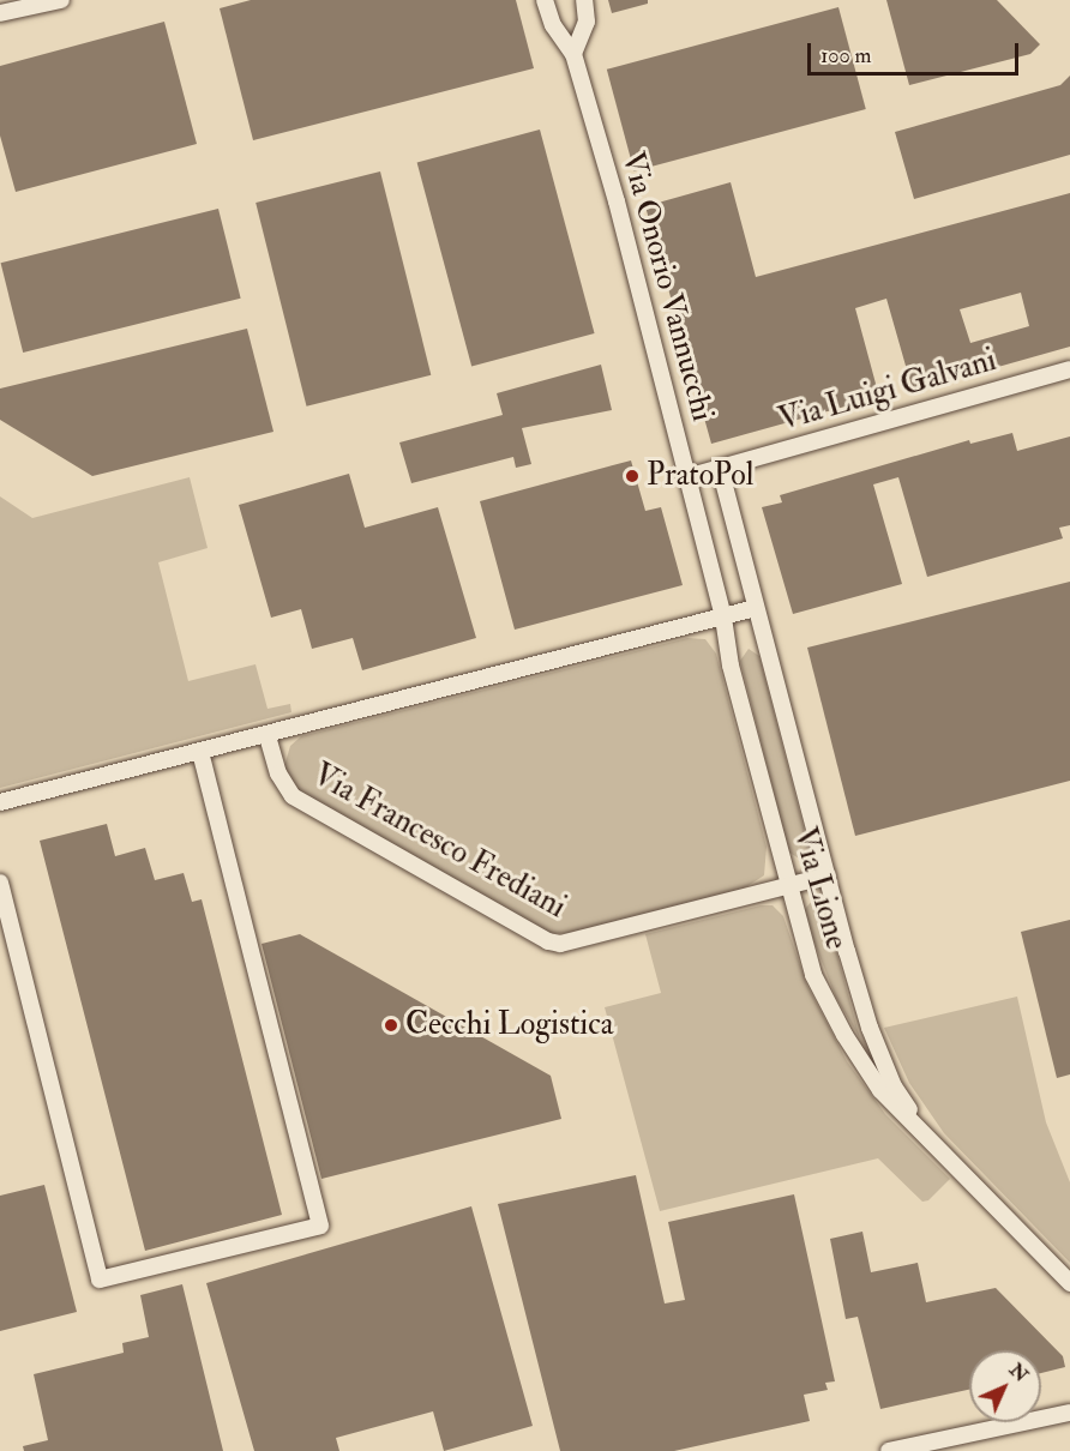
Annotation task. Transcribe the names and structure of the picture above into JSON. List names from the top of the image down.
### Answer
{
  "streets": {
    "street": [
      "Via Onorio Vannucchi",
      "Via Luigi Galvani",
      "Via Francesco Frediani",
      "Via Lione"
    ]
  },
  "crossings": [
    ["Via Onorio Vannucchi", "Via Luigi Galvani"],
    ["Via Onorio Vannucchi", "Via Francesco Frediani"],
    ["Via Onorio Vannucchi", "Via Lione"],
    ["Via Francesco Frediani", "Via Lione"]
  ],
  "places": ["PratoPol", "Cecchi Logistica"],
  "scale_bar": "100 m",
  "north": "top right"
}
